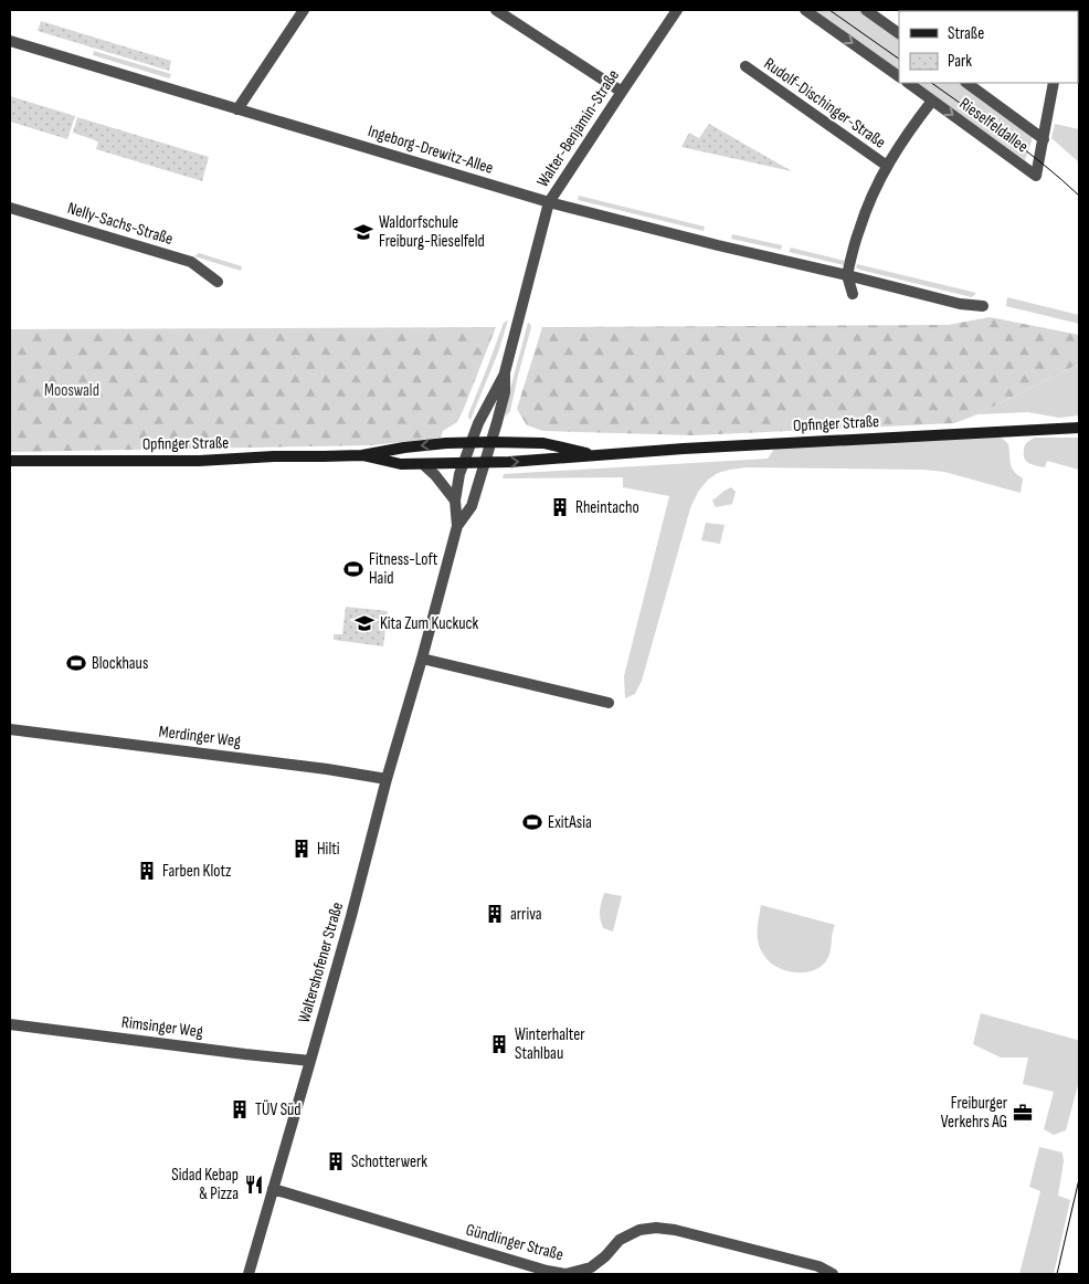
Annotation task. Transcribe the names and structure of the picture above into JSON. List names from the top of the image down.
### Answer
{
  "streets": {
    "main road": ["Opfinger Straße"],
    "street": [
      "Rudolf-Dischinger-Straße",
      "Rieselfeldallee",
      "Walter-Benjamin-Straße",
      "Ingeborg-Drewitz-Allee",
      "Nelly-Sachs-Straße",
      "Merdinger Weg",
      "Waltershofener Straße",
      "Rimsinger Weg",
      "Gündlinger Straße"
    ]
  },
  "crossings": [
    ["Rudolf-Dischinger-Straße", "Rieselfeldallee"],
    ["Rudolf-Dischinger-Straße", "Ingeborg-Drewitz-Allee"],
    ["Walter-Benjamin-Straße", "Ingeborg-Drewitz-Allee"],
    ["Walter-Benjamin-Straße", "Opfinger Straße"],
    ["Walter-Benjamin-Straße", "Waltershofener Straße"],
    ["Opfinger Straße", "Waltershofener Straße"],
    ["Merdinger Weg", "Waltershofener Straße"],
    ["Waltershofener Straße", "Rimsinger Weg"],
    ["Waltershofener Straße", "Gündlinger Straße"]
  ],
  "parks": ["Mooswald"],
  "places": {
    "school or university": ["Waldorfschule Freiburg-Rieselfeld", "Kita Zum Kuckuck"],
    "building": [
      "Rheintacho",
      "Hilti",
      "Farben Klotz",
      "arriva",
      "Winterhalter Stahlbau",
      "TÜV Süd",
      "Schotterwerk"
    ],
    "sports": ["Fitness-Loft Haid", "Blockhaus", "ExitAsia"],
    "office": ["Freiburger Verkehrs AG"],
    "restaurant": ["Sidad Kebap & Pizza"]
  },
  "legend": ["Straße", "Park"]
}
